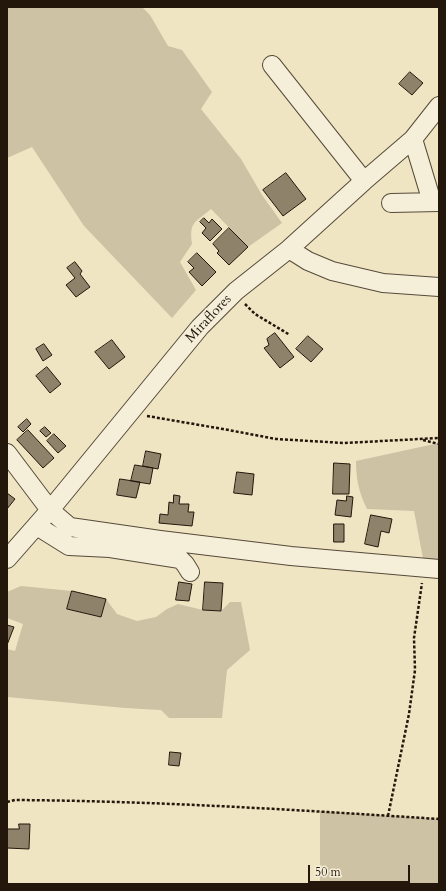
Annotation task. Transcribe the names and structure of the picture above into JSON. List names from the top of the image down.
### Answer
{
  "streets": {
    "street": ["Miraflores"]
  },
  "scale_bar": "50 m"
}
